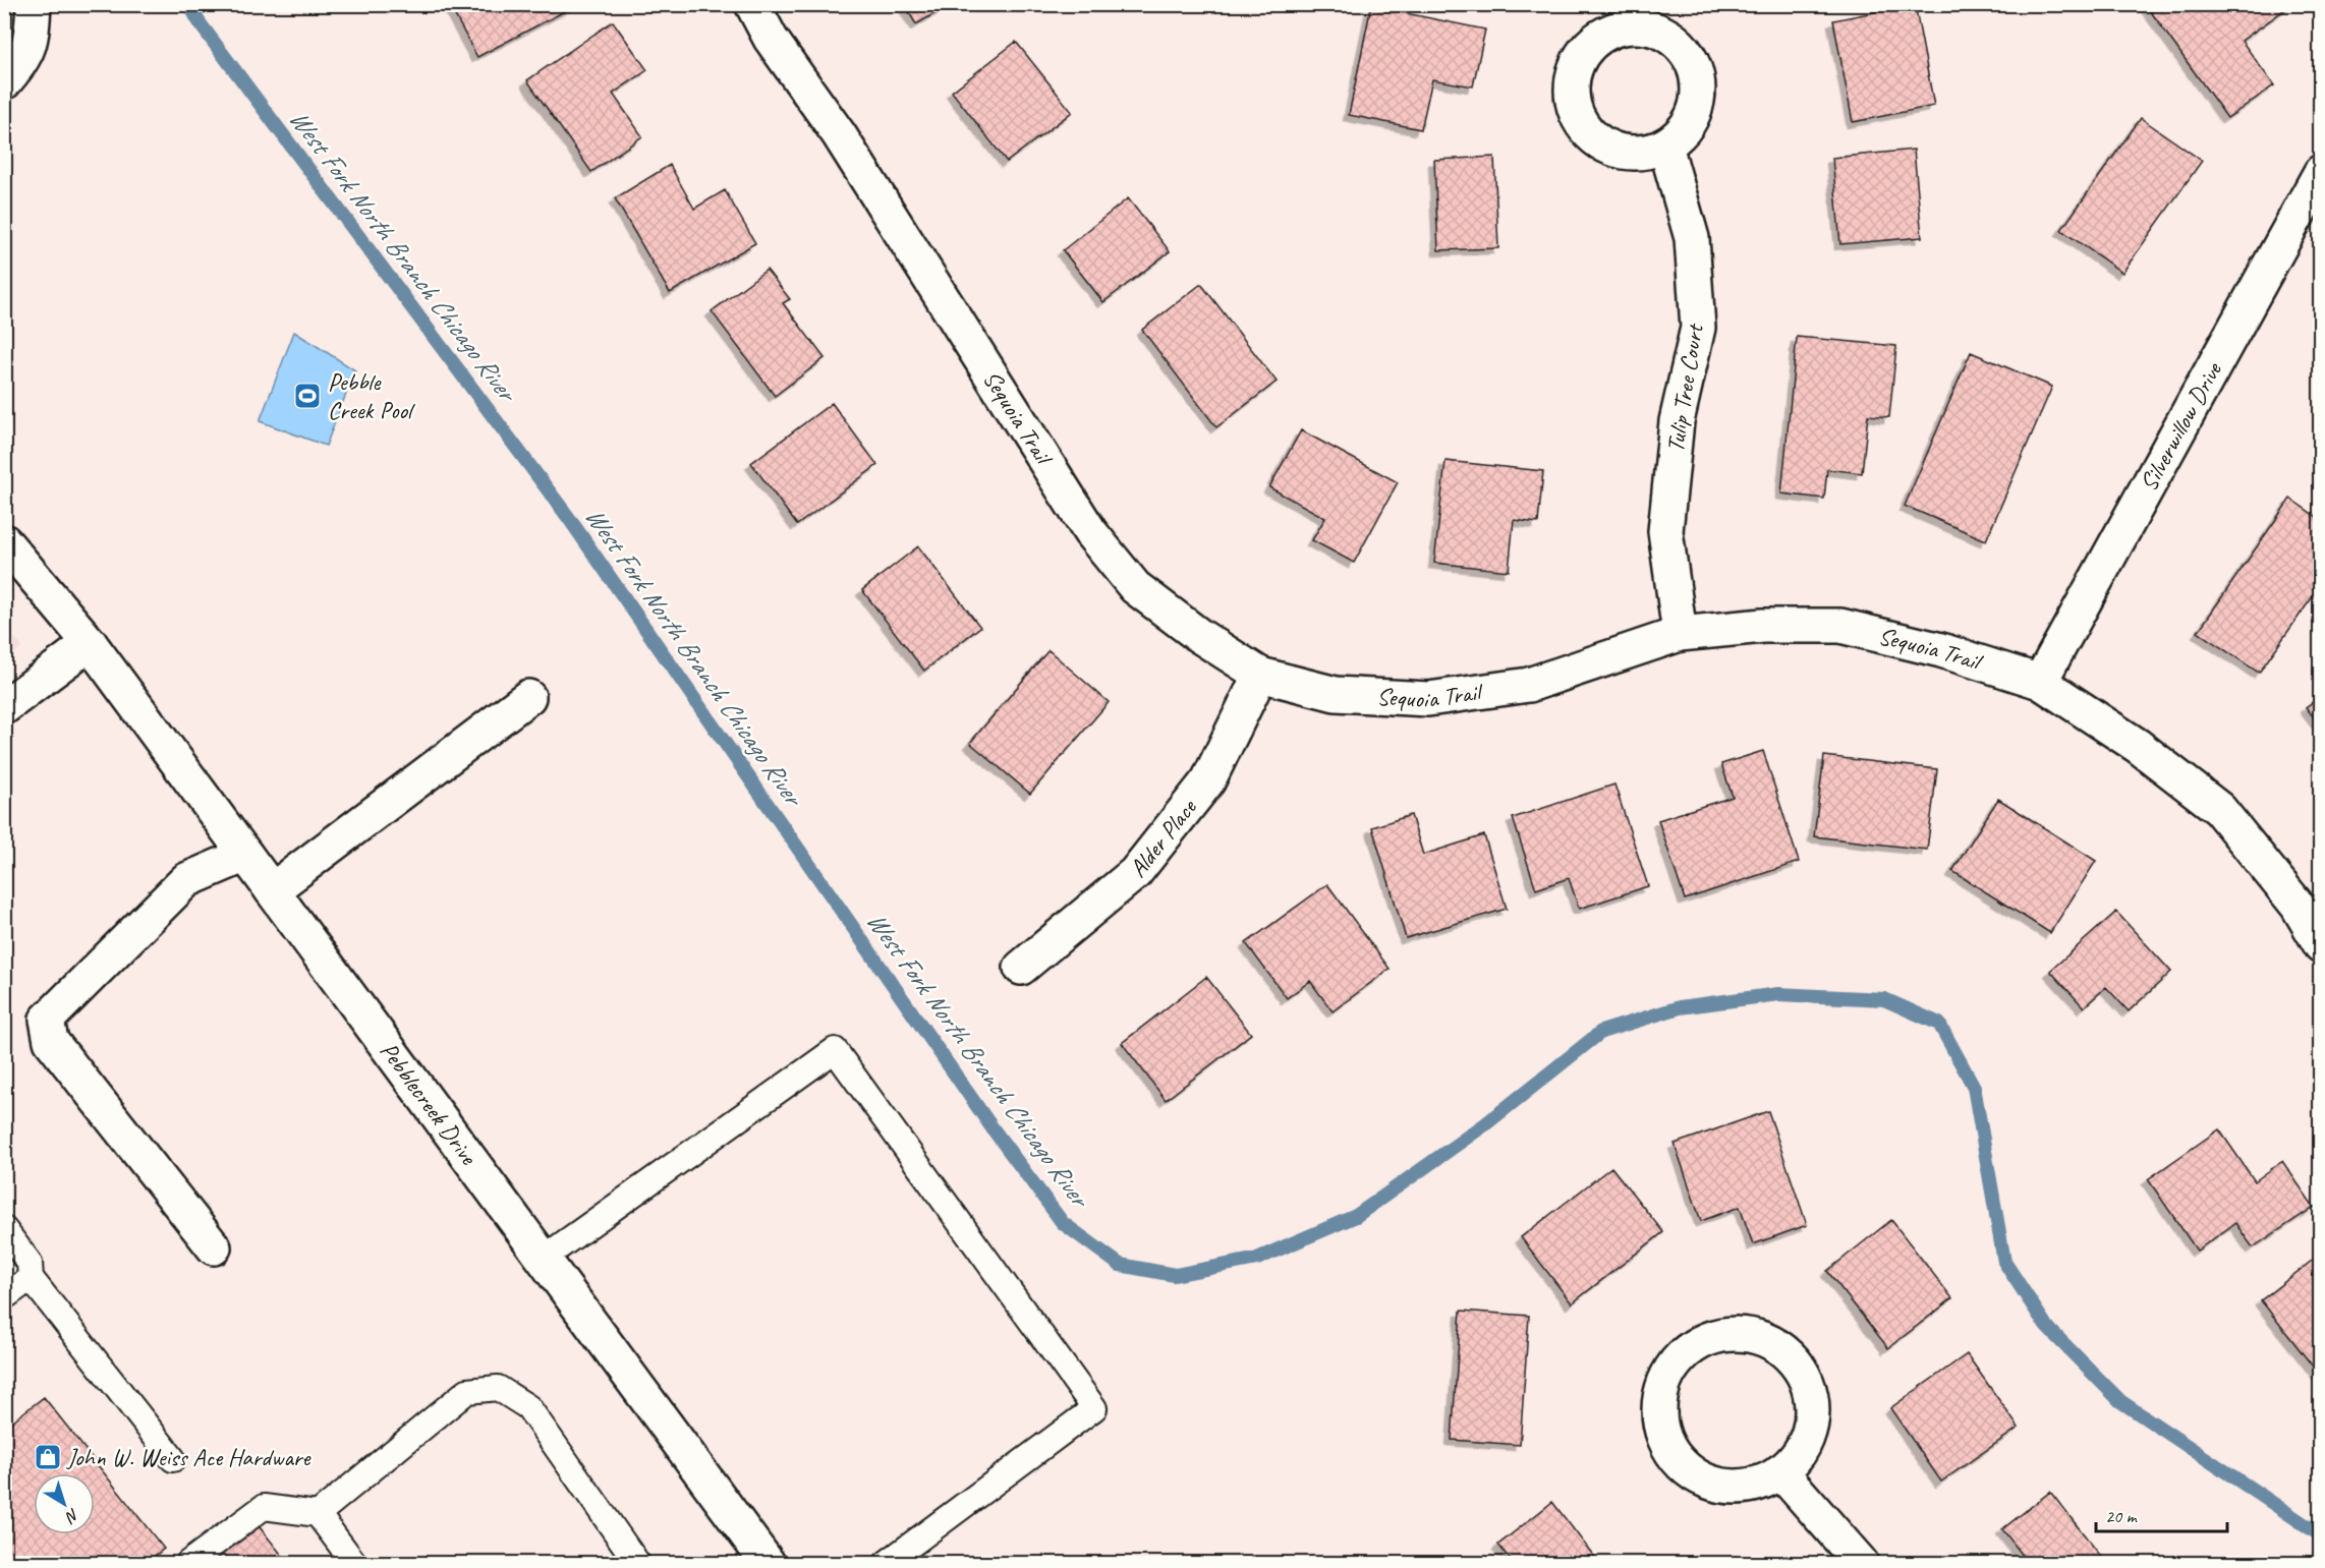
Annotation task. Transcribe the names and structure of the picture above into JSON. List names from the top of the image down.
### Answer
{
  "streets": {
    "street": [
      "Tulip Tree Court",
      "Sequoia Trail",
      "Silverwillow Drive",
      "Alder Place",
      "Pebblecreek Drive"
    ]
  },
  "crossings": [
    ["Tulip Tree Court", "Sequoia Trail"],
    ["Sequoia Trail", "Silverwillow Drive"],
    ["Sequoia Trail", "Alder Place"]
  ],
  "water": ["West Fork North Branch Chicago River"],
  "places": {
    "sports": ["Pebble Creek Pool"],
    "shop": ["John W. Weiss Ace Hardware"]
  },
  "scale_bar": "20 m",
  "north": "bottom right"
}
